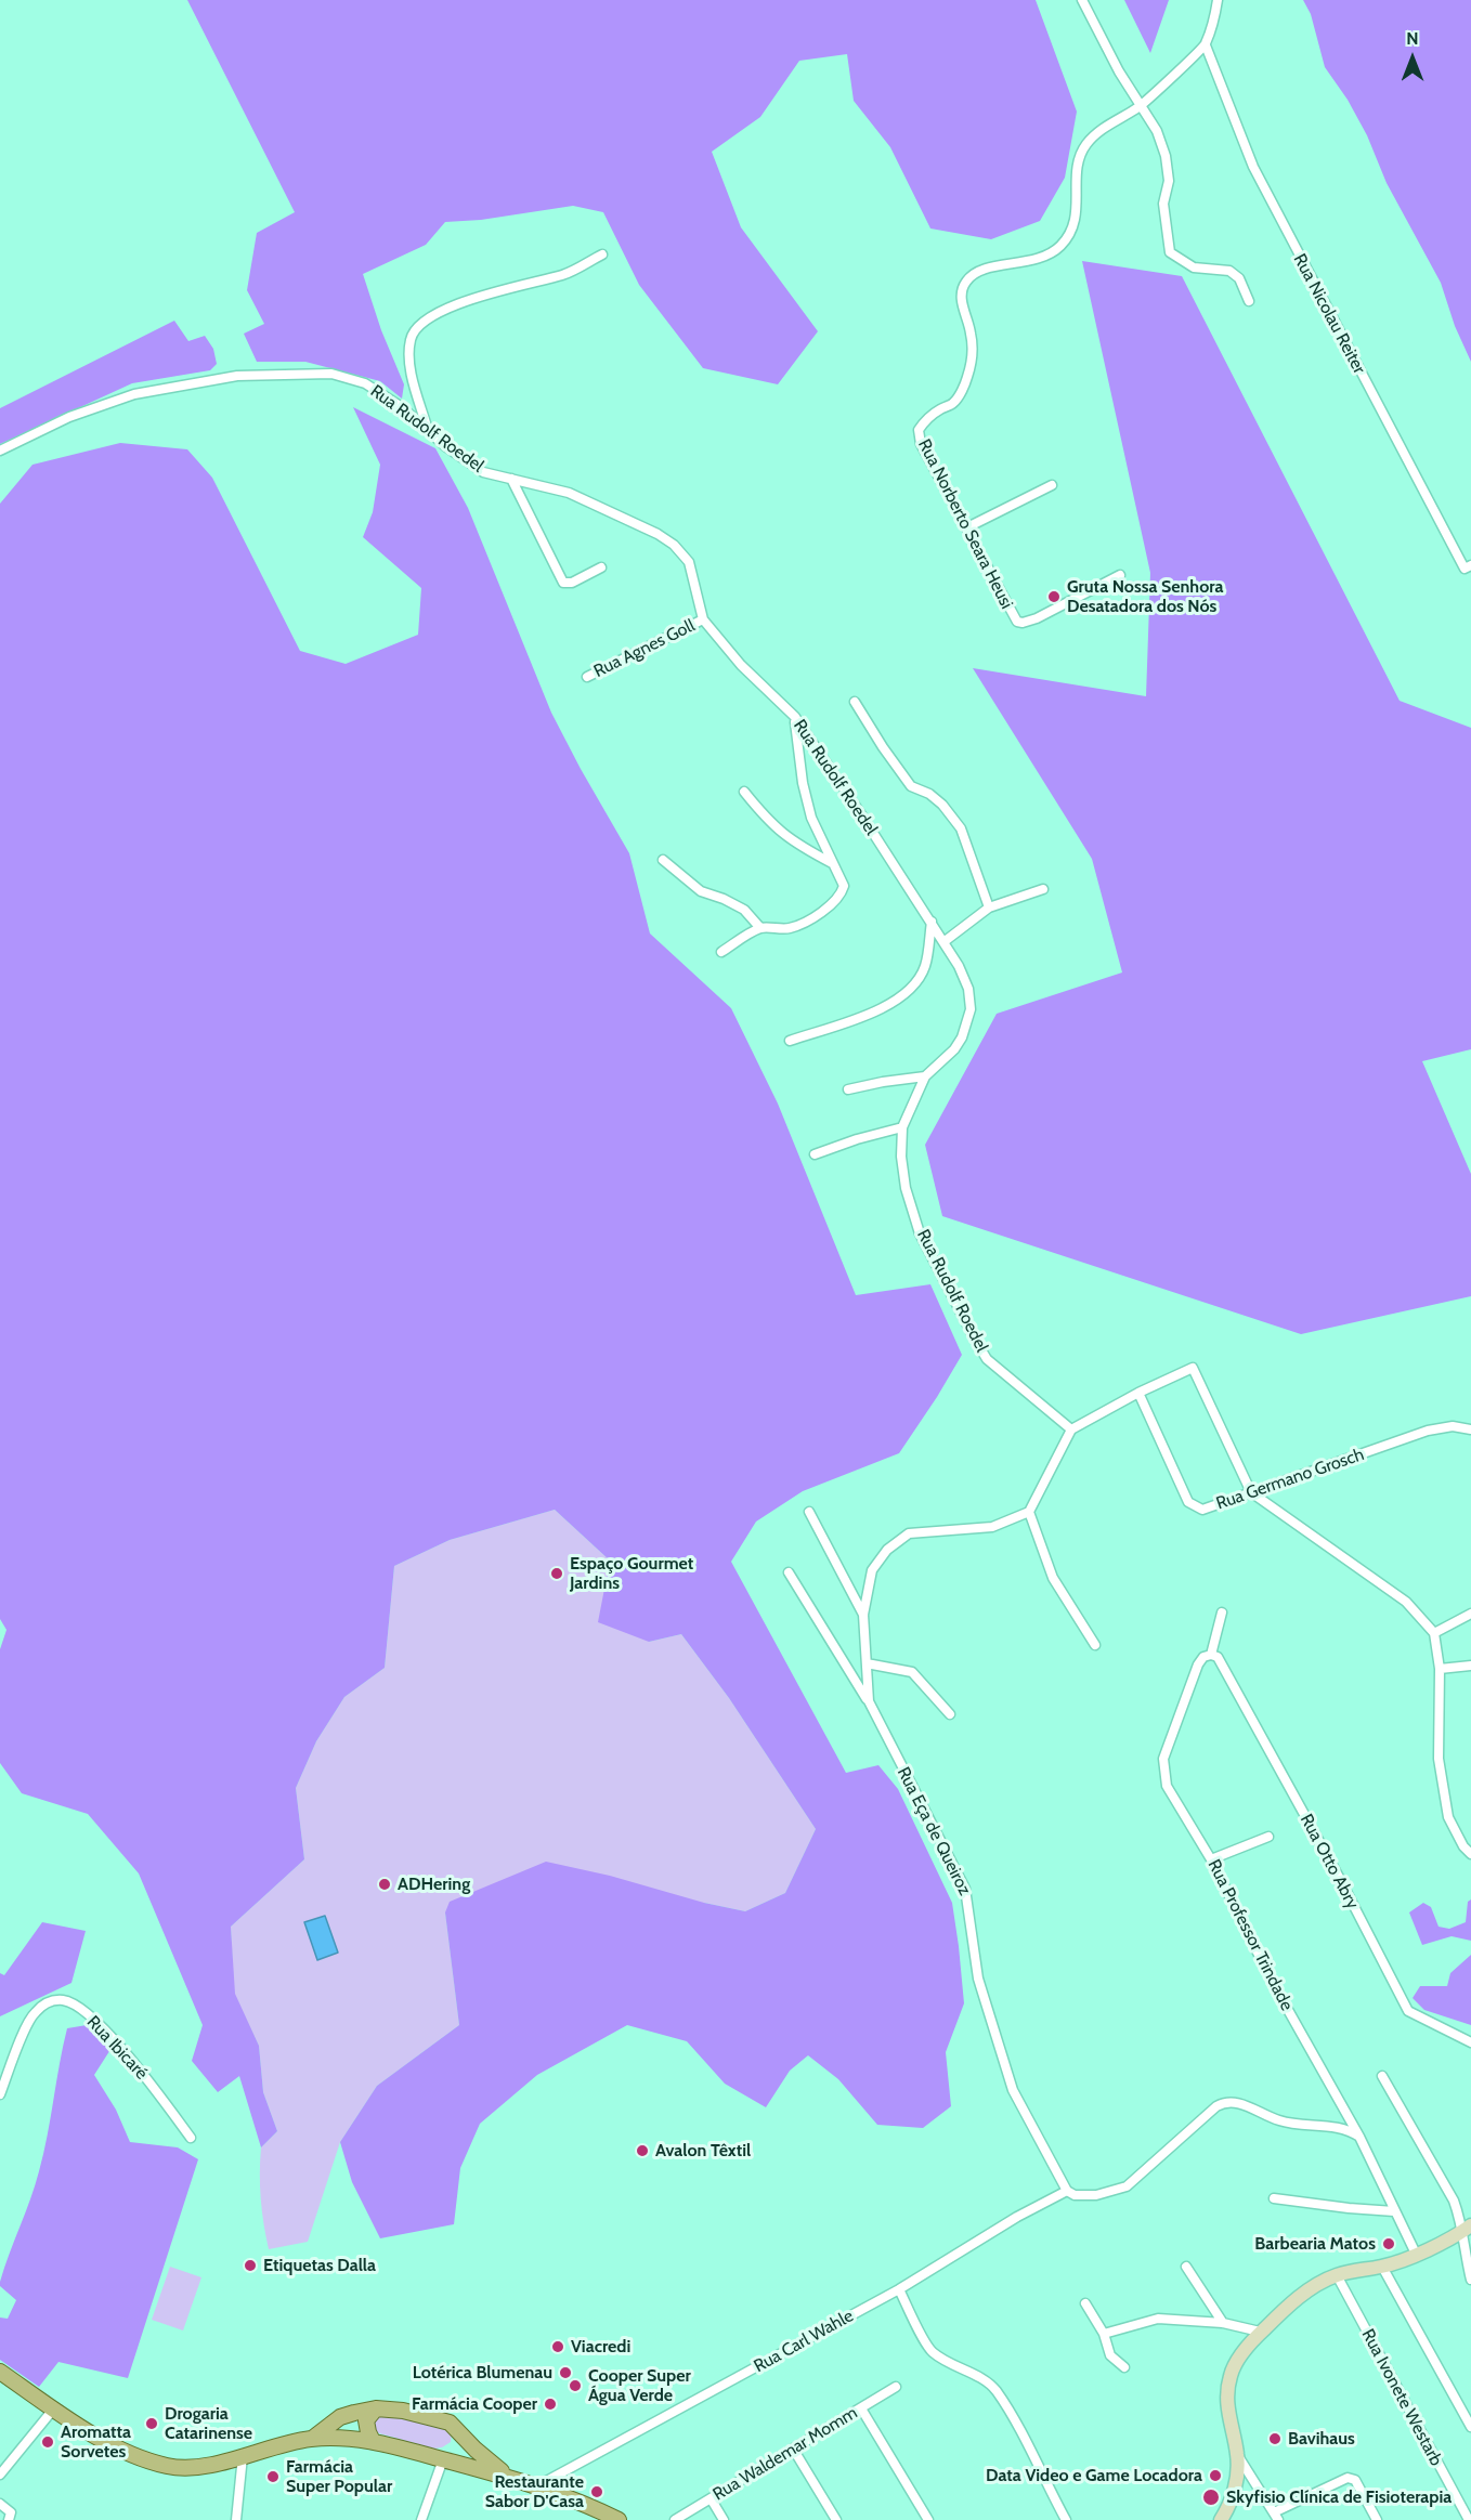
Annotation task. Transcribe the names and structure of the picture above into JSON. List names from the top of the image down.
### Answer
{
  "streets": {
    "street": [
      "Rua Nicolau Reiter",
      "Rua Rudolf Roedel",
      "Rua Norberto Seara Heusi",
      "Rua Agnes Goll",
      "Rua Germano Grosch",
      "Rua Eça de Queiroz",
      "Rua Otto Abry",
      "Rua Professor Trindade",
      "Rua Ibicaré",
      "Rua Carl Wahle",
      "Rua Ivonete Westarb",
      "Rua Waldemar Momm"
    ]
  },
  "crossings": [
    ["Rua Nicolau Reiter", "Rua Norberto Seara Heusi"],
    ["Rua Rudolf Roedel", "Rua Agnes Goll"],
    ["Rua Eça de Queiroz", "Rua Carl Wahle"],
    ["Rua Otto Abry", "Rua Professor Trindade"]
  ],
  "places": [
    "Gruta Nossa Senhora Desatadora dos Nós",
    "Espaço Gourmet Jardins",
    "ADHering",
    "Avalon Têxtil",
    "Barbearia Matos",
    "Etiquetas Dalla",
    "Viacredi",
    "Lotérica Blumenau",
    "Cooper Super Água Verde",
    "Farmácia Cooper",
    "Drogaria Catarinense",
    "Bavihaus",
    "Aromatta Sorvetes",
    "Data Video e Game Locadora",
    "Farmácia Super Popular",
    "Restaurante Sabor D'Casa",
    "Skyfisio Clínica de Fisioterapia"
  ],
  "north": "top"
}
